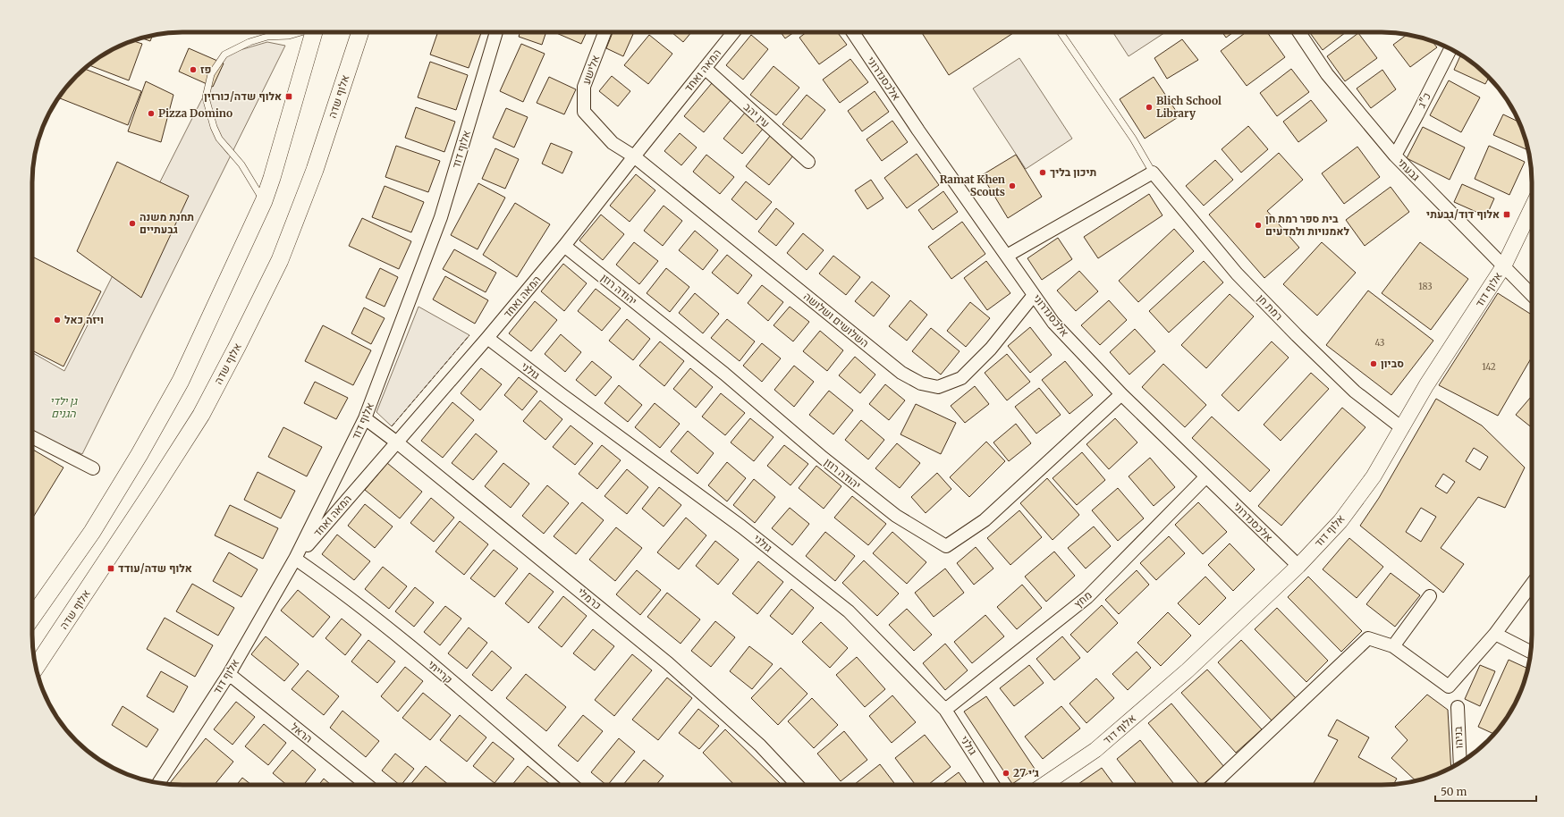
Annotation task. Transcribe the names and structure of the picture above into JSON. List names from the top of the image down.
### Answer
{
  "streets": {
    "main road": ["אלוף שדה"],
    "street": [
      "אלישע",
      "המאה ואחד",
      "אלכסנדרוני",
      "כ\"ג",
      "עין יהב",
      "אלוף דוד",
      "גבעתי",
      "יהודה רוזן",
      "רמת חן",
      "השלושים ושלושה",
      "גולני",
      "כרמלי",
      "מחץ",
      "קרייתי",
      "הראל",
      "בניהו"
    ]
  },
  "crossings": [
    ["אלישע", "המאה ואחד"],
    ["אלישע", "השלושים ושלושה"],
    ["המאה ואחד", "עין יהב"],
    ["המאה ואחד", "אלוף דוד"],
    ["המאה ואחד", "יהודה רוזן"],
    ["המאה ואחד", "השלושים ושלושה"],
    ["המאה ואחד", "גולני"],
    ["המאה ואחד", "כרמלי"],
    ["המאה ואחד", "קרייתי"],
    ["אלכסנדרוני", "אלוף דוד"],
    ["אלכסנדרוני", "יהודה רוזן"],
    ["אלכסנדרוני", "השלושים ושלושה"],
    ["אלכסנדרוני", "מחץ"],
    ["כ\"ג", "גבעתי"],
    ["אלוף דוד", "גבעתי"],
    ["אלוף דוד", "רמת חן"],
    ["אלוף דוד", "כרמלי"],
    ["אלוף דוד", "קרייתי"],
    ["אלוף דוד", "הראל"],
    ["גולני", "מחץ"]
  ],
  "parks": ["גן ילדי הגנים"],
  "places": {
    "other": [
      "פז",
      "Blich School Library",
      "Pizza Domino",
      "תיכון בליך",
      "Ramat Khen Scouts",
      "תחנת משנה גבעתיים",
      "בית ספר רמת חן לאמנויות ולמדעים",
      "ויזה כאל",
      "סביון",
      "ג׳י 27"
    ],
    "transit": ["אלוף שדה/כורזין", "אלוף דוד/גבעתי", "אלוף שדה/עודד"]
  },
  "house_numbers": ["183", "43", "142"],
  "scale_bar": "50 m"
}
